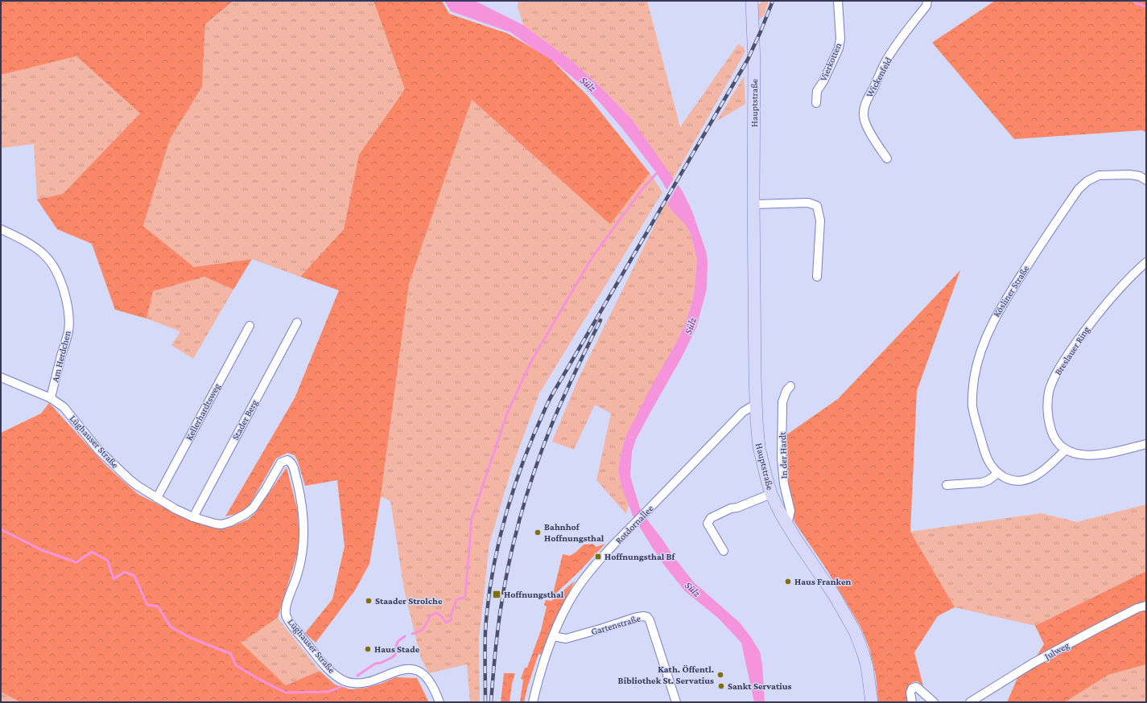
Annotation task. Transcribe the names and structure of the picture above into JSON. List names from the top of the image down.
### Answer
{
  "streets": {
    "main road": ["Hauptstraße"],
    "street": [
      "Vierkotten",
      "Wickenfeld",
      "Kösliner Straße",
      "Breslauer Ring",
      "Am Herdchen",
      "Kellerhardtsweg",
      "Stader Berg",
      "Lüghauser Straße",
      "In der Hardt",
      "Rotdornallee",
      "Gartenstraße",
      "Julweg"
    ]
  },
  "crossings": [
    ["Hauptstraße", "In der Hardt"],
    ["Hauptstraße", "Rotdornallee"],
    ["Kösliner Straße", "Breslauer Ring"],
    ["Am Herdchen", "Lüghauser Straße"],
    ["Kellerhardtsweg", "Lüghauser Straße"],
    ["Stader Berg", "Lüghauser Straße"],
    ["Rotdornallee", "Gartenstraße"]
  ],
  "water": ["Sülz"],
  "places": {
    "other": [
      "Bahnhof Hoffnungsthal",
      "Haus Franken",
      "Staader Strolche",
      "Haus Stade",
      "Kath. Öffentl. Bibliothek St. Servatius",
      "Sankt Servatius"
    ],
    "transit": ["Hoffnungsthal Bf", "Hoffnungsthal"]
  }
}
